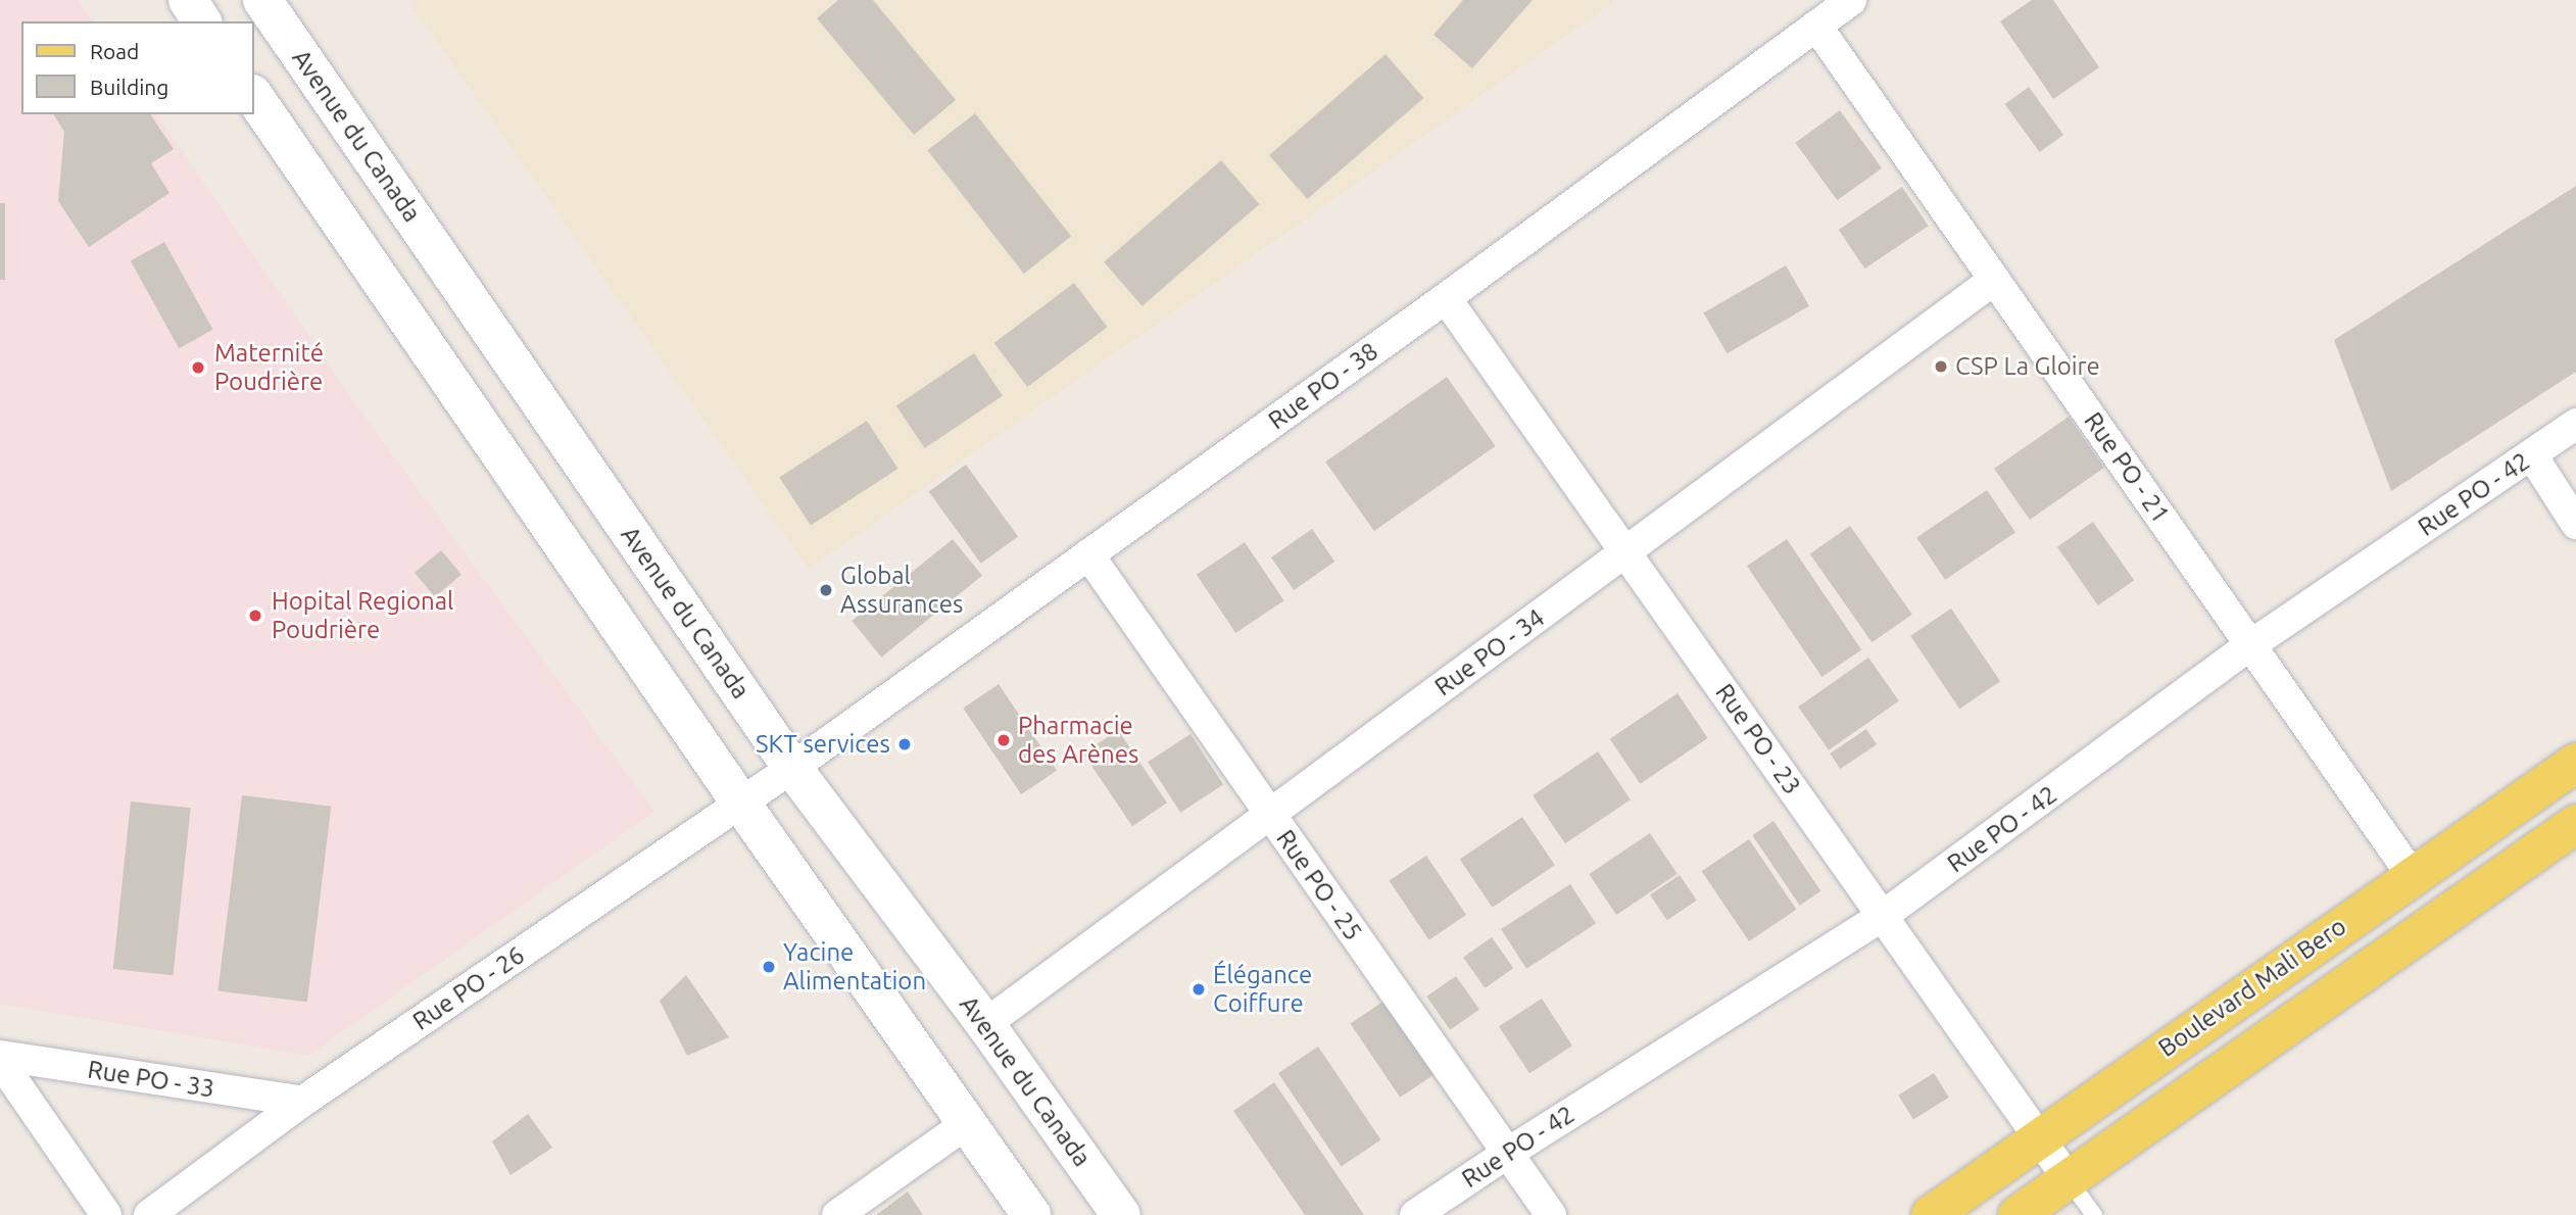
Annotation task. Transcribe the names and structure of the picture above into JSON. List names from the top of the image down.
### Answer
{
  "streets": {
    "main road": ["Boulevard Mali Bero"],
    "street": [
      "Avenue du Canada",
      "Rue PO - 38",
      "Rue PO - 21",
      "Rue PO - 42",
      "Rue PO - 34",
      "Rue PO - 23",
      "Rue PO - 25",
      "Rue PO - 26",
      "Rue PO - 33"
    ]
  },
  "crossings": [
    ["Avenue du Canada", "Rue PO - 38"],
    ["Avenue du Canada", "Rue PO - 34"],
    ["Avenue du Canada", "Rue PO - 26"],
    ["Rue PO - 38", "Rue PO - 21"],
    ["Rue PO - 38", "Rue PO - 23"],
    ["Rue PO - 38", "Rue PO - 25"],
    ["Rue PO - 38", "Rue PO - 26"],
    ["Rue PO - 21", "Rue PO - 42"],
    ["Rue PO - 21", "Rue PO - 34"],
    ["Rue PO - 21", "Boulevard Mali Bero"],
    ["Rue PO - 42", "Rue PO - 23"],
    ["Rue PO - 42", "Rue PO - 25"],
    ["Rue PO - 34", "Rue PO - 23"],
    ["Rue PO - 34", "Rue PO - 25"],
    ["Rue PO - 23", "Boulevard Mali Bero"],
    ["Rue PO - 26", "Rue PO - 33"]
  ],
  "places": [
    "CSP La Gloire",
    "Maternité Poudrière",
    "Global Assurances",
    "Hopital Regional Poudrière",
    "Pharmacie des Arènes",
    "SKT services",
    "Yacine Alimentation",
    "Élégance Coiffure"
  ],
  "legend": ["Road", "Building"]
}
